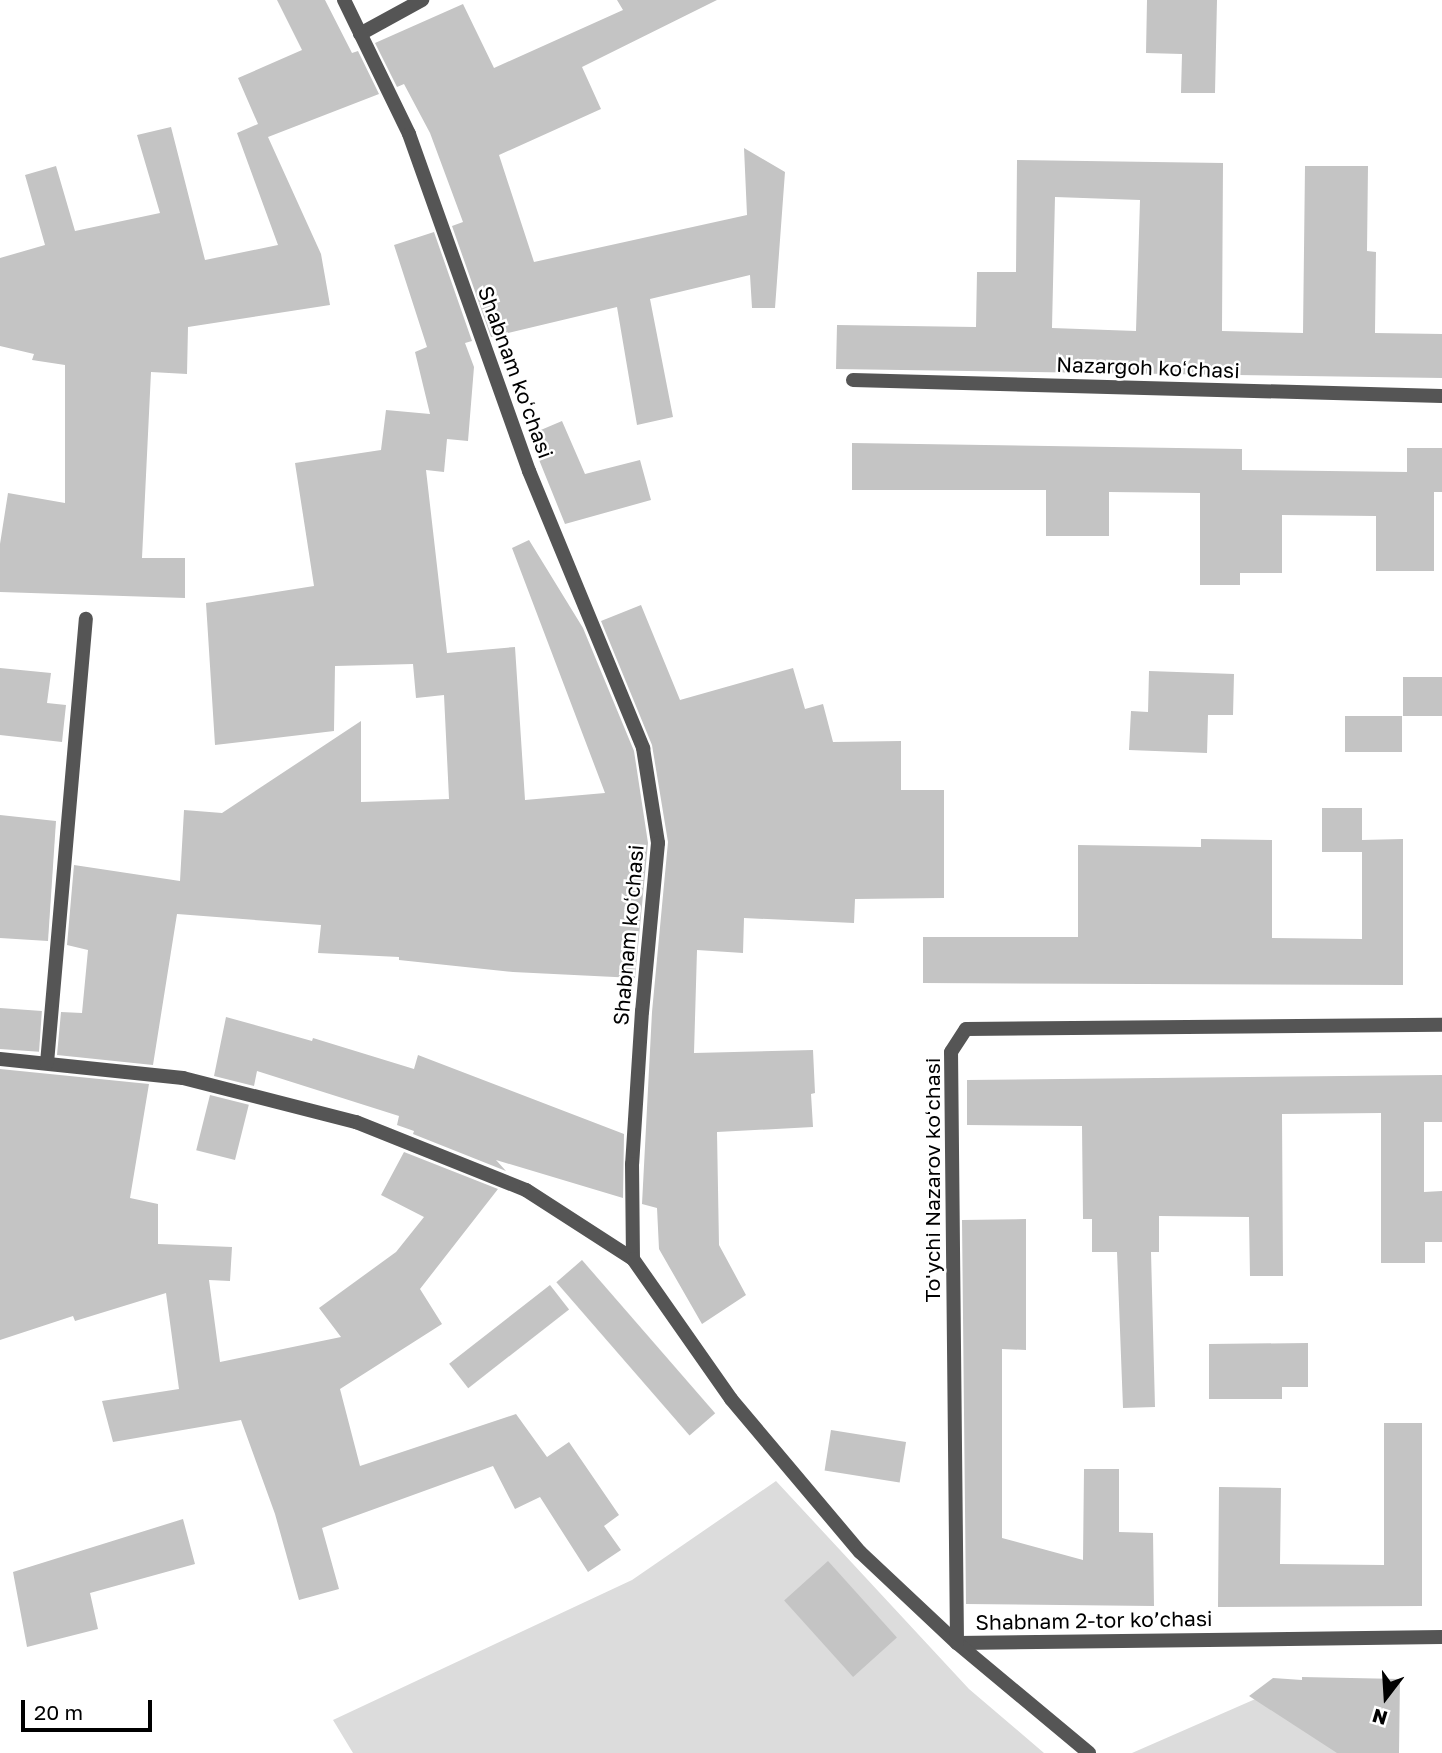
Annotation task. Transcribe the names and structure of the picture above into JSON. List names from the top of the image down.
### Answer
{
  "streets": {
    "street": [
      "Nazargoh koʻchasi",
      "Shabnam koʻchasi",
      "To'ychi Nazarov koʻchasi",
      "Shabnam 2-tor koʼchasi"
    ]
  },
  "crossings": [
    ["Shabnam koʻchasi", "Shabnam 2-tor koʼchasi"],
    ["To'ychi Nazarov koʻchasi", "Shabnam 2-tor koʼchasi"]
  ],
  "scale_bar": "20 m",
  "north": "bottom"
}
